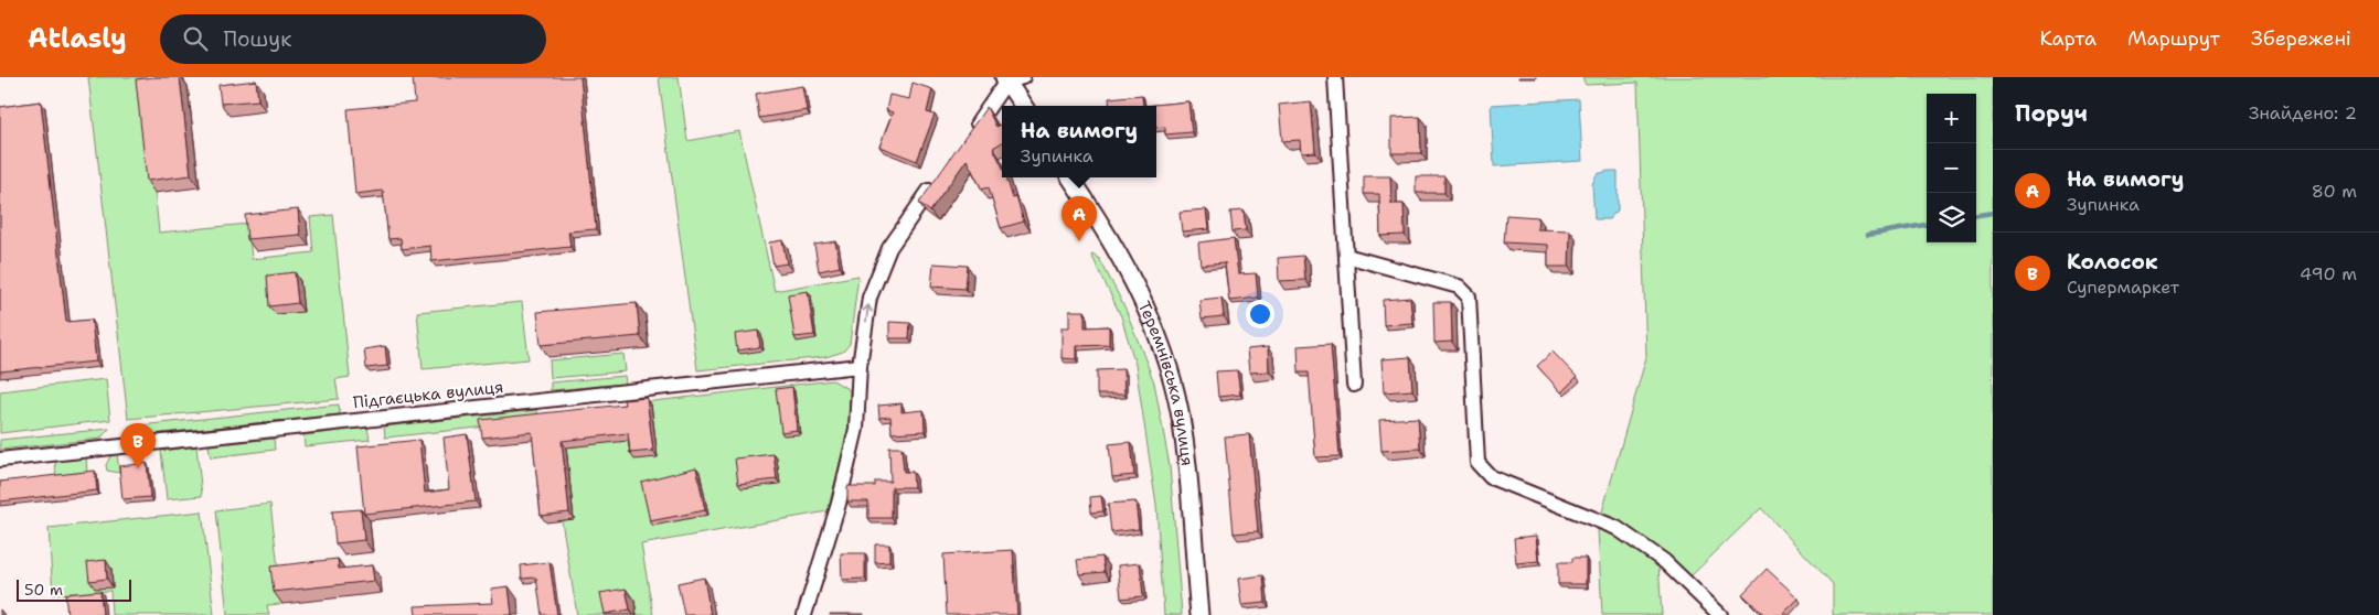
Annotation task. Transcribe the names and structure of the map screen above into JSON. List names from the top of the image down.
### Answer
{
  "streets": {
    "street": ["Теремнівська вулиця", "Підгаєцька вулиця"]
  },
  "scale_bar": "50 m",
  "page": {
    "header": "Atlasly",
    "search": "Пошук",
    "nav": ["Карта", "Маршрут", "Збережені"],
    "heading": ["Поруч", "Знайдено: 2"],
    "map_buttons": ["+", "−"],
    "popup": ["На вимогу", "Зупинка"],
    "list": [
      {
        "mark": "A",
        "name": "На вимогу",
        "note": "Зупинка",
        "value": "80 m"
      },
      {
        "mark": "B",
        "name": "Колосок",
        "note": "Супермаркет",
        "value": "490 m"
      }
    ],
    "pins": ["A", "B"],
    "scale": "50 m"
  }
}
